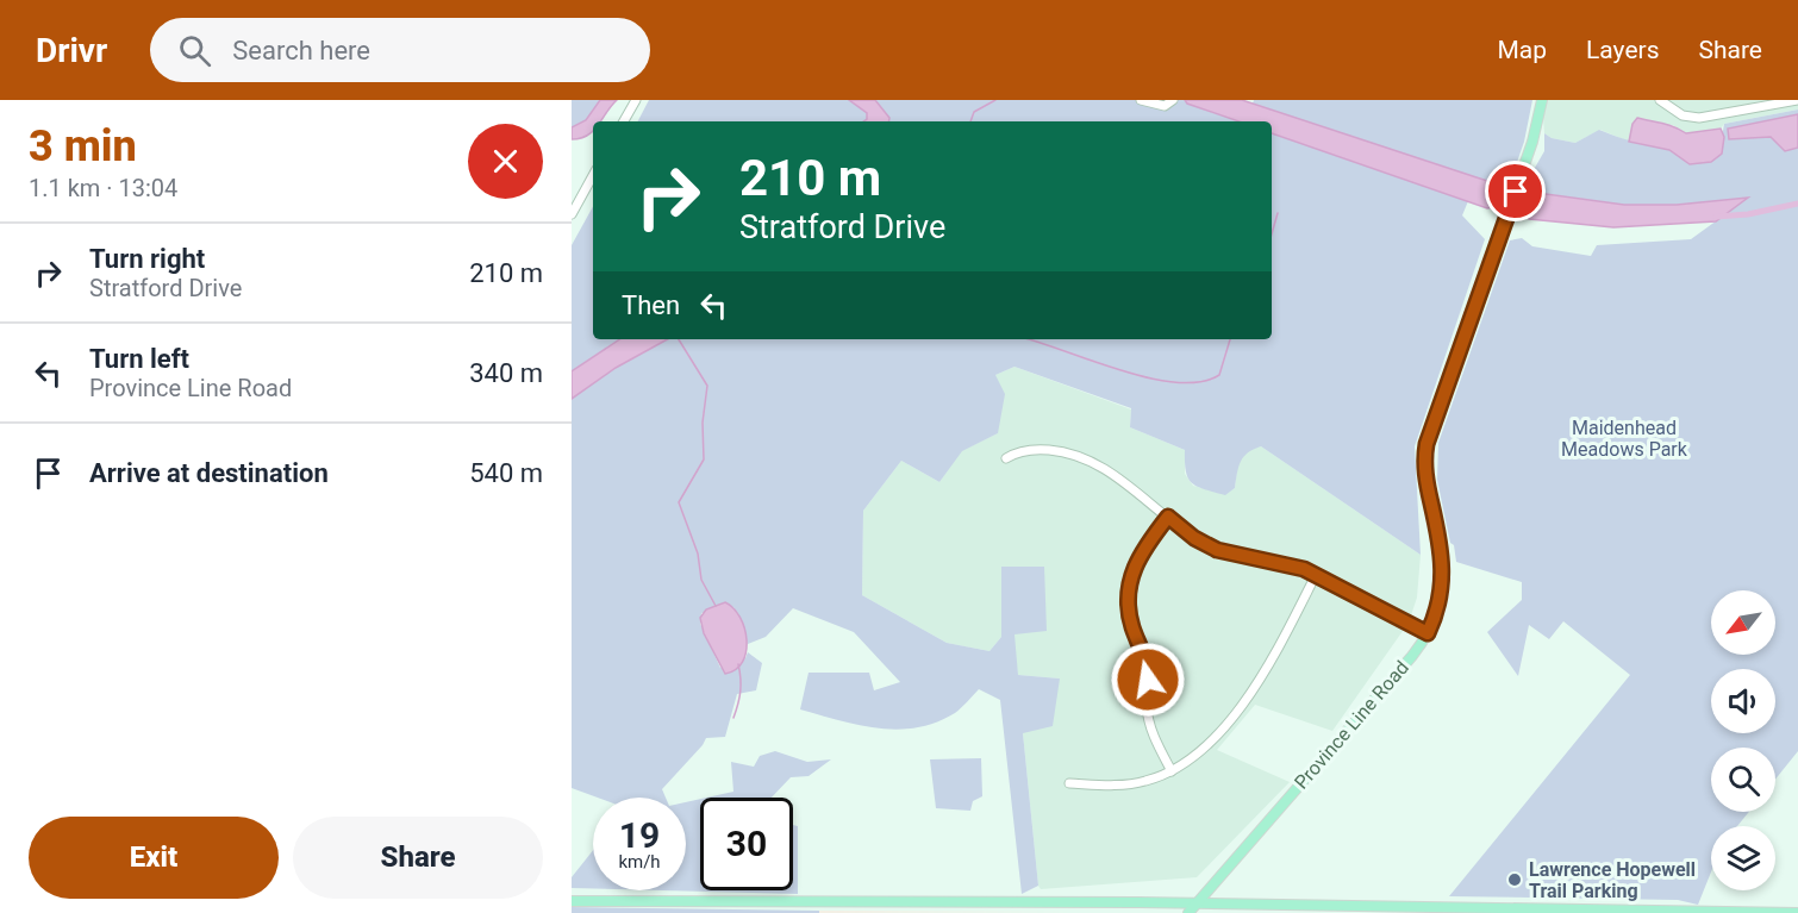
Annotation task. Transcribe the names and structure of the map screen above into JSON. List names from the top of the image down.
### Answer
{
  "streets": {
    "main road": ["Province Line Road"]
  },
  "parks": ["Maidenhead Meadows Park"],
  "places": ["Lawrence Hopewell Trail Parking"],
  "north": "bottom left",
  "page": {
    "header": "Drivr",
    "search": "Search here",
    "nav": ["Map", "Layers", "Share"],
    "heading": ["3 min", "1.1 km · 13:04"],
    "turn": ["210 m", "Stratford Drive"],
    "list": [
      {
        "name": "Turn right",
        "note": "Stratford Drive",
        "value": "210 m"
      },
      {
        "name": "Turn left",
        "note": "Province Line Road",
        "value": "340 m"
      },
      {
        "name": "Arrive at destination",
        "value": "540 m"
      }
    ],
    "then": "Then",
    "speed": "19 km/h",
    "limit": "30",
    "buttons": ["Exit", "Share"]
  }
}
